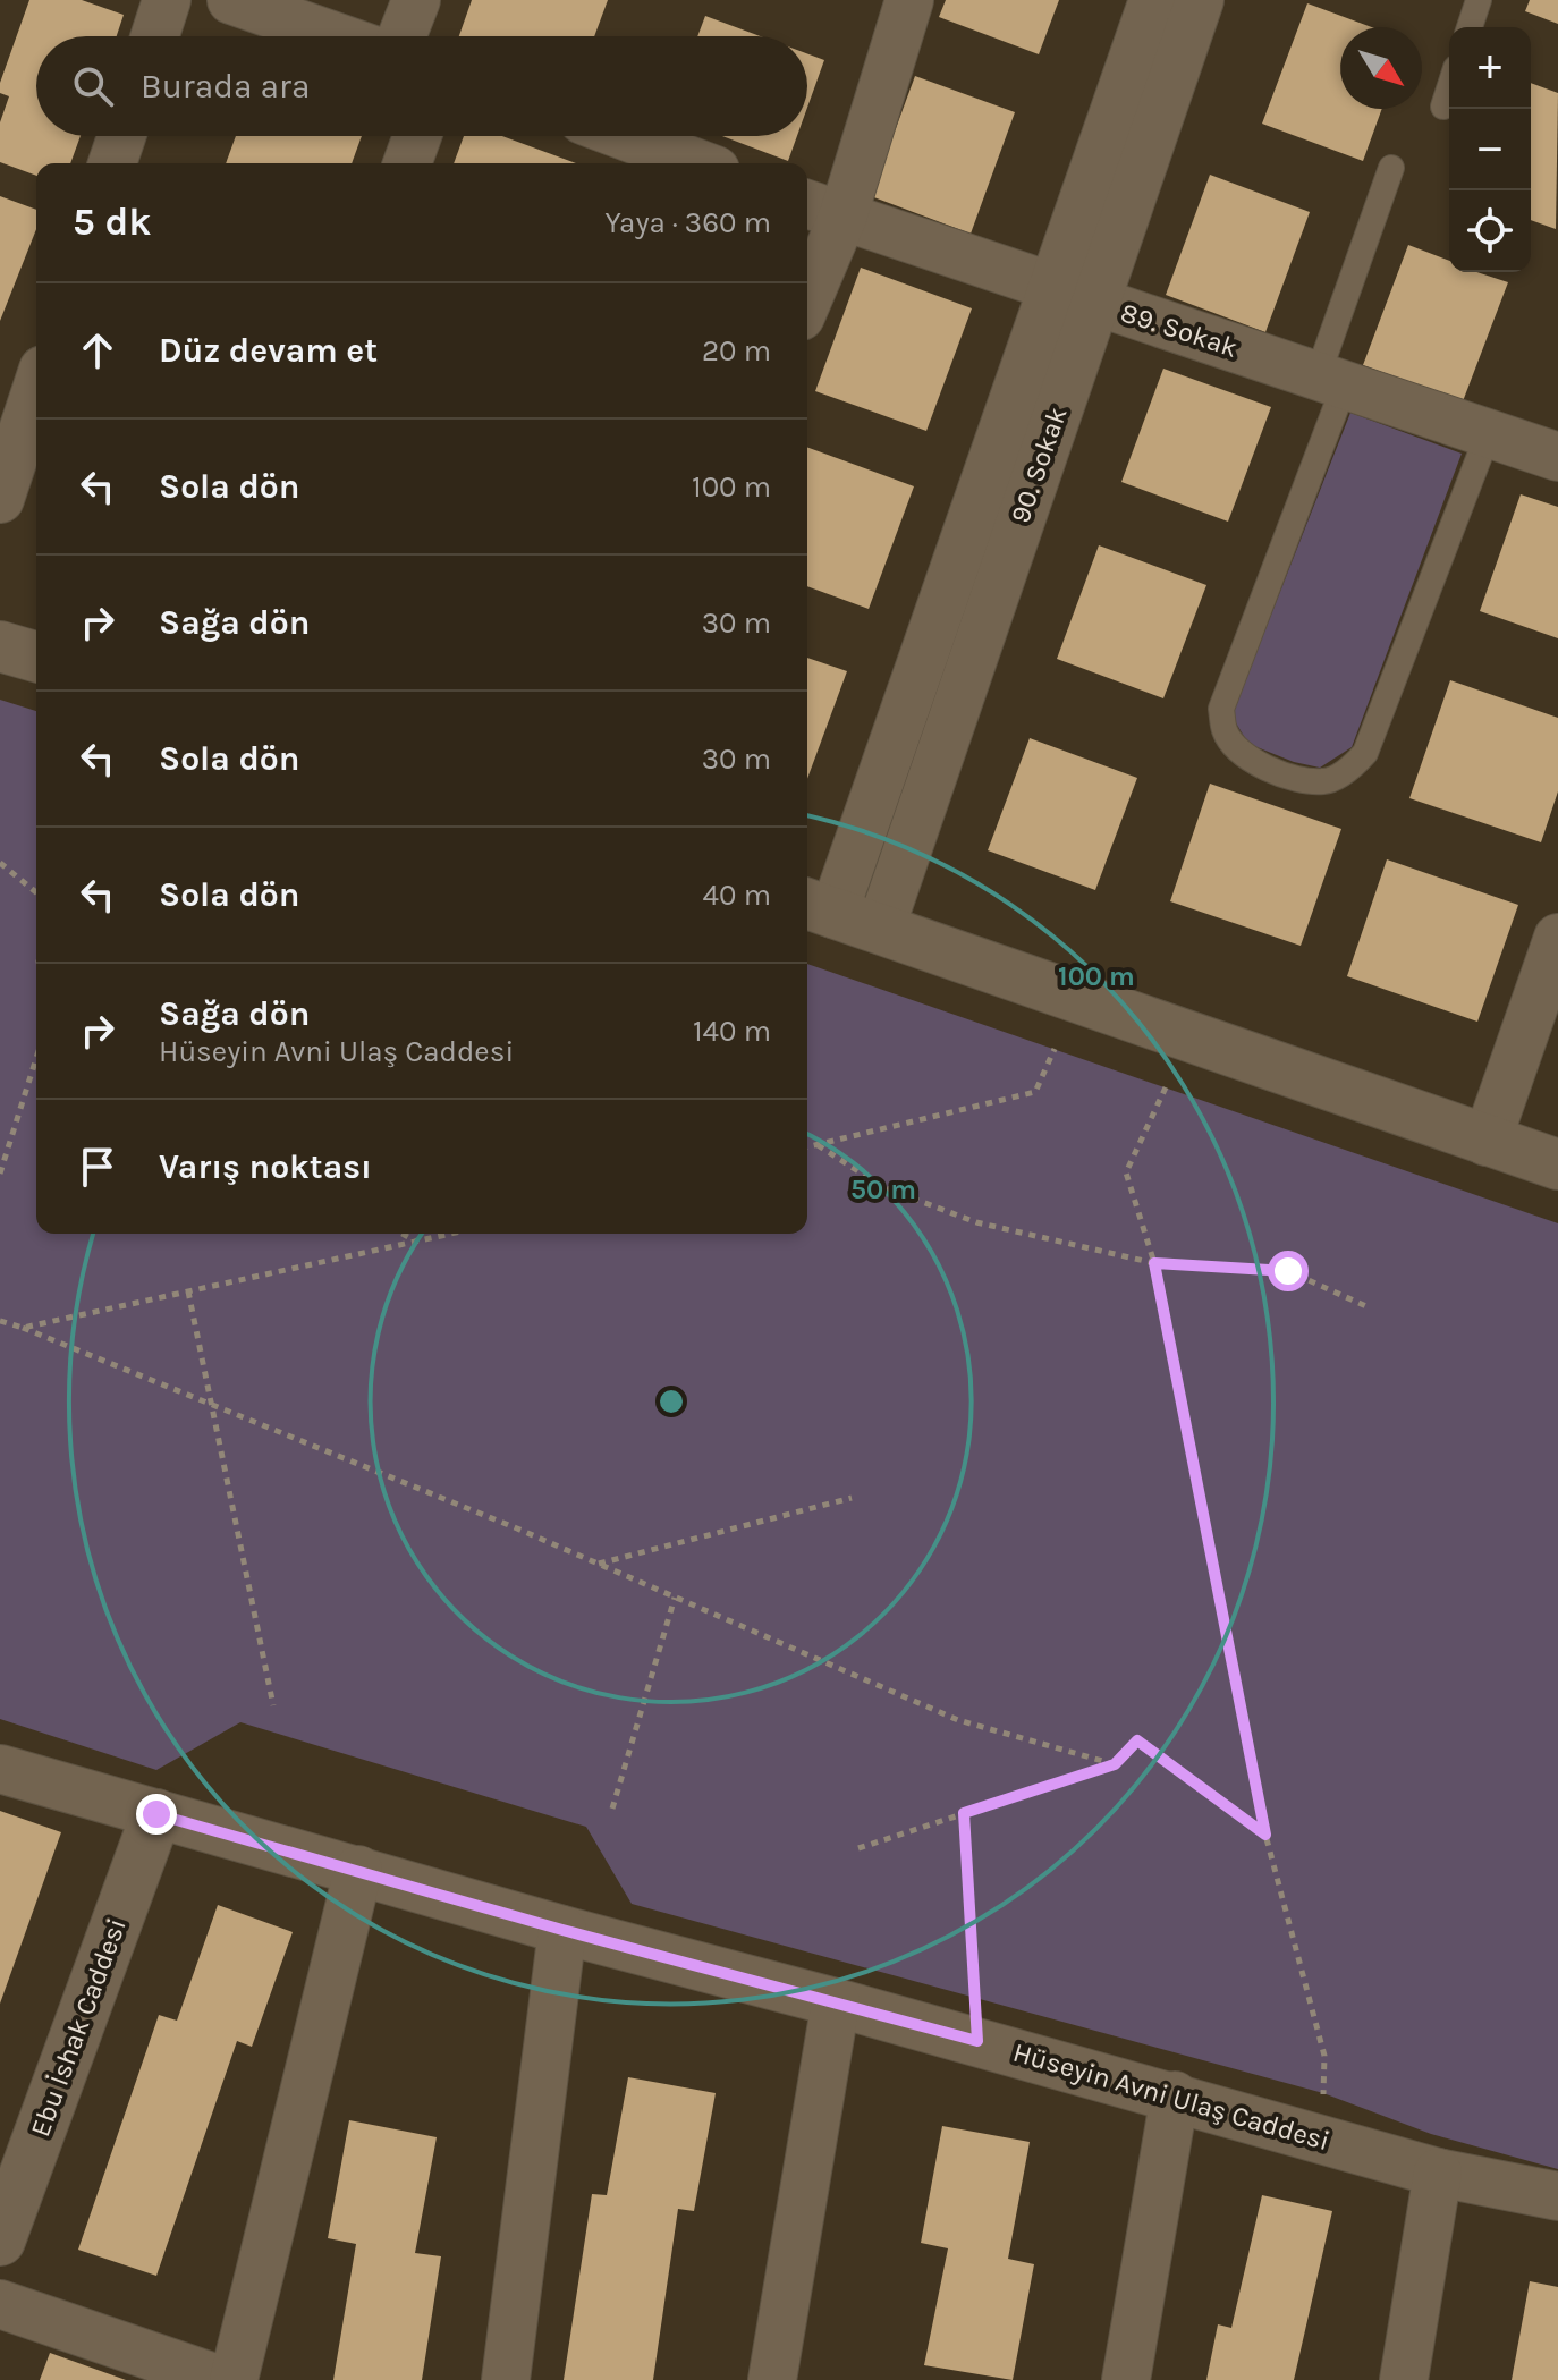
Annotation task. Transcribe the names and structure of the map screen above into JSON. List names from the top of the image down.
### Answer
{
  "streets": {
    "main road": ["Ebu İshak Caddesi"],
    "street": ["89. Sokak", "90. Sokak", "Hüseyin Avni Ulaş Caddesi"]
  },
  "crossings": [
    ["89. Sokak", "90. Sokak"],
    ["Ebu İshak Caddesi", "Hüseyin Avni Ulaş Caddesi"]
  ],
  "north": "bottom right",
  "page": {
    "map_buttons": ["+", "−"],
    "search": "Burada ara",
    "heading": ["5 dk", "Yaya · 360 m"],
    "list": [
      ["Düz devam et", "20 m"],
      ["Sola dön", "100 m"],
      ["Sağa dön", "30 m"],
      ["Sola dön", "30 m"],
      ["Sola dön", "40 m"],
      ["Sağa dön", "Hüseyin Avni Ulaş Caddesi", "140 m"],
      "Varış noktası"
    ]
  },
  "rings": ["100 m", "50 m"]
}
